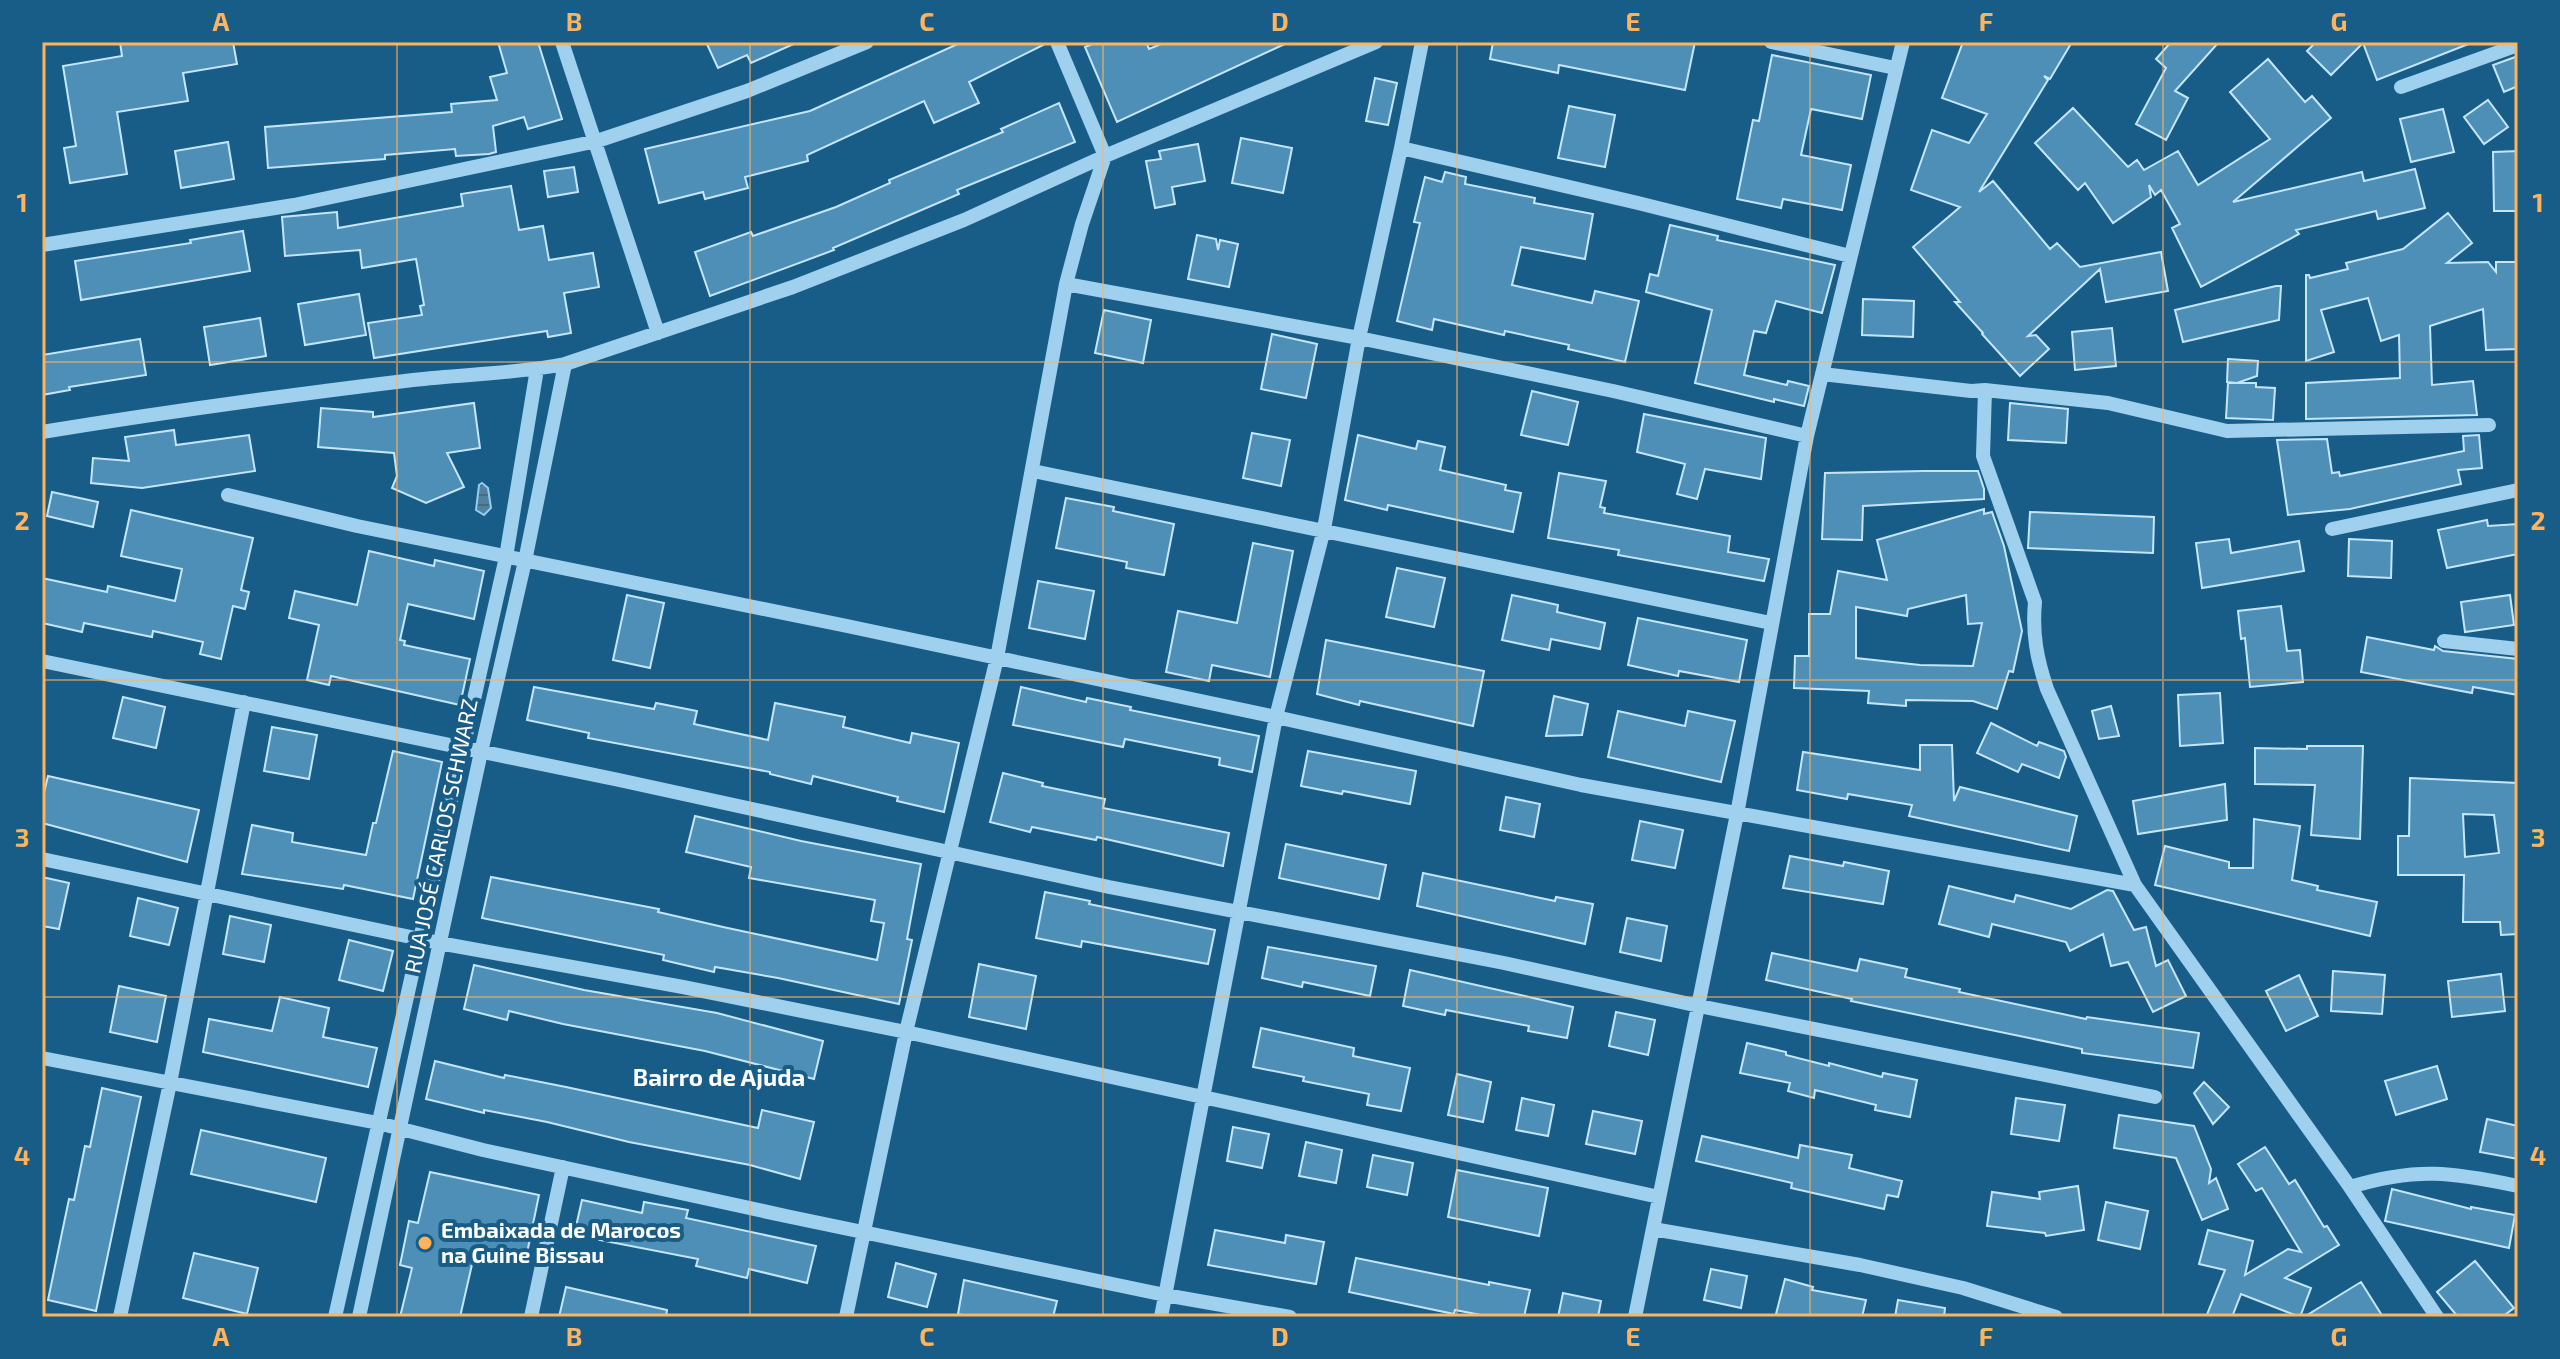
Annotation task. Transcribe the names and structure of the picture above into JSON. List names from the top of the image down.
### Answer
{
  "streets": {
    "street": ["RUA JOSÉ CARLOS SCHWARZ"]
  },
  "districts": ["Bairro de Ajuda"],
  "places": ["Embaixada de Marocos na Guine Bissau"],
  "grid": {
    "columns": [
      "A",
      "B",
      "C",
      "D",
      "E",
      "F",
      "G"
    ],
    "rows": [
      "1",
      "2",
      "3",
      "4"
    ]
  }
}
